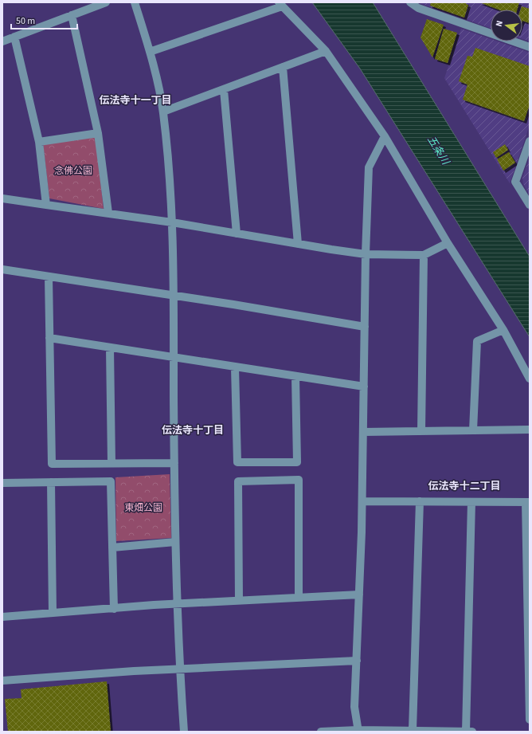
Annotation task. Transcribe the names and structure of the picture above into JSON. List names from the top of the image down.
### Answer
{
  "districts": ["伝法寺十一丁目", "伝法寺十丁目", "伝法寺十二丁目"],
  "water": ["五条川"],
  "parks": ["念佛公園", "東畑公園"],
  "scale_bar": "50 m",
  "north": "left"
}
